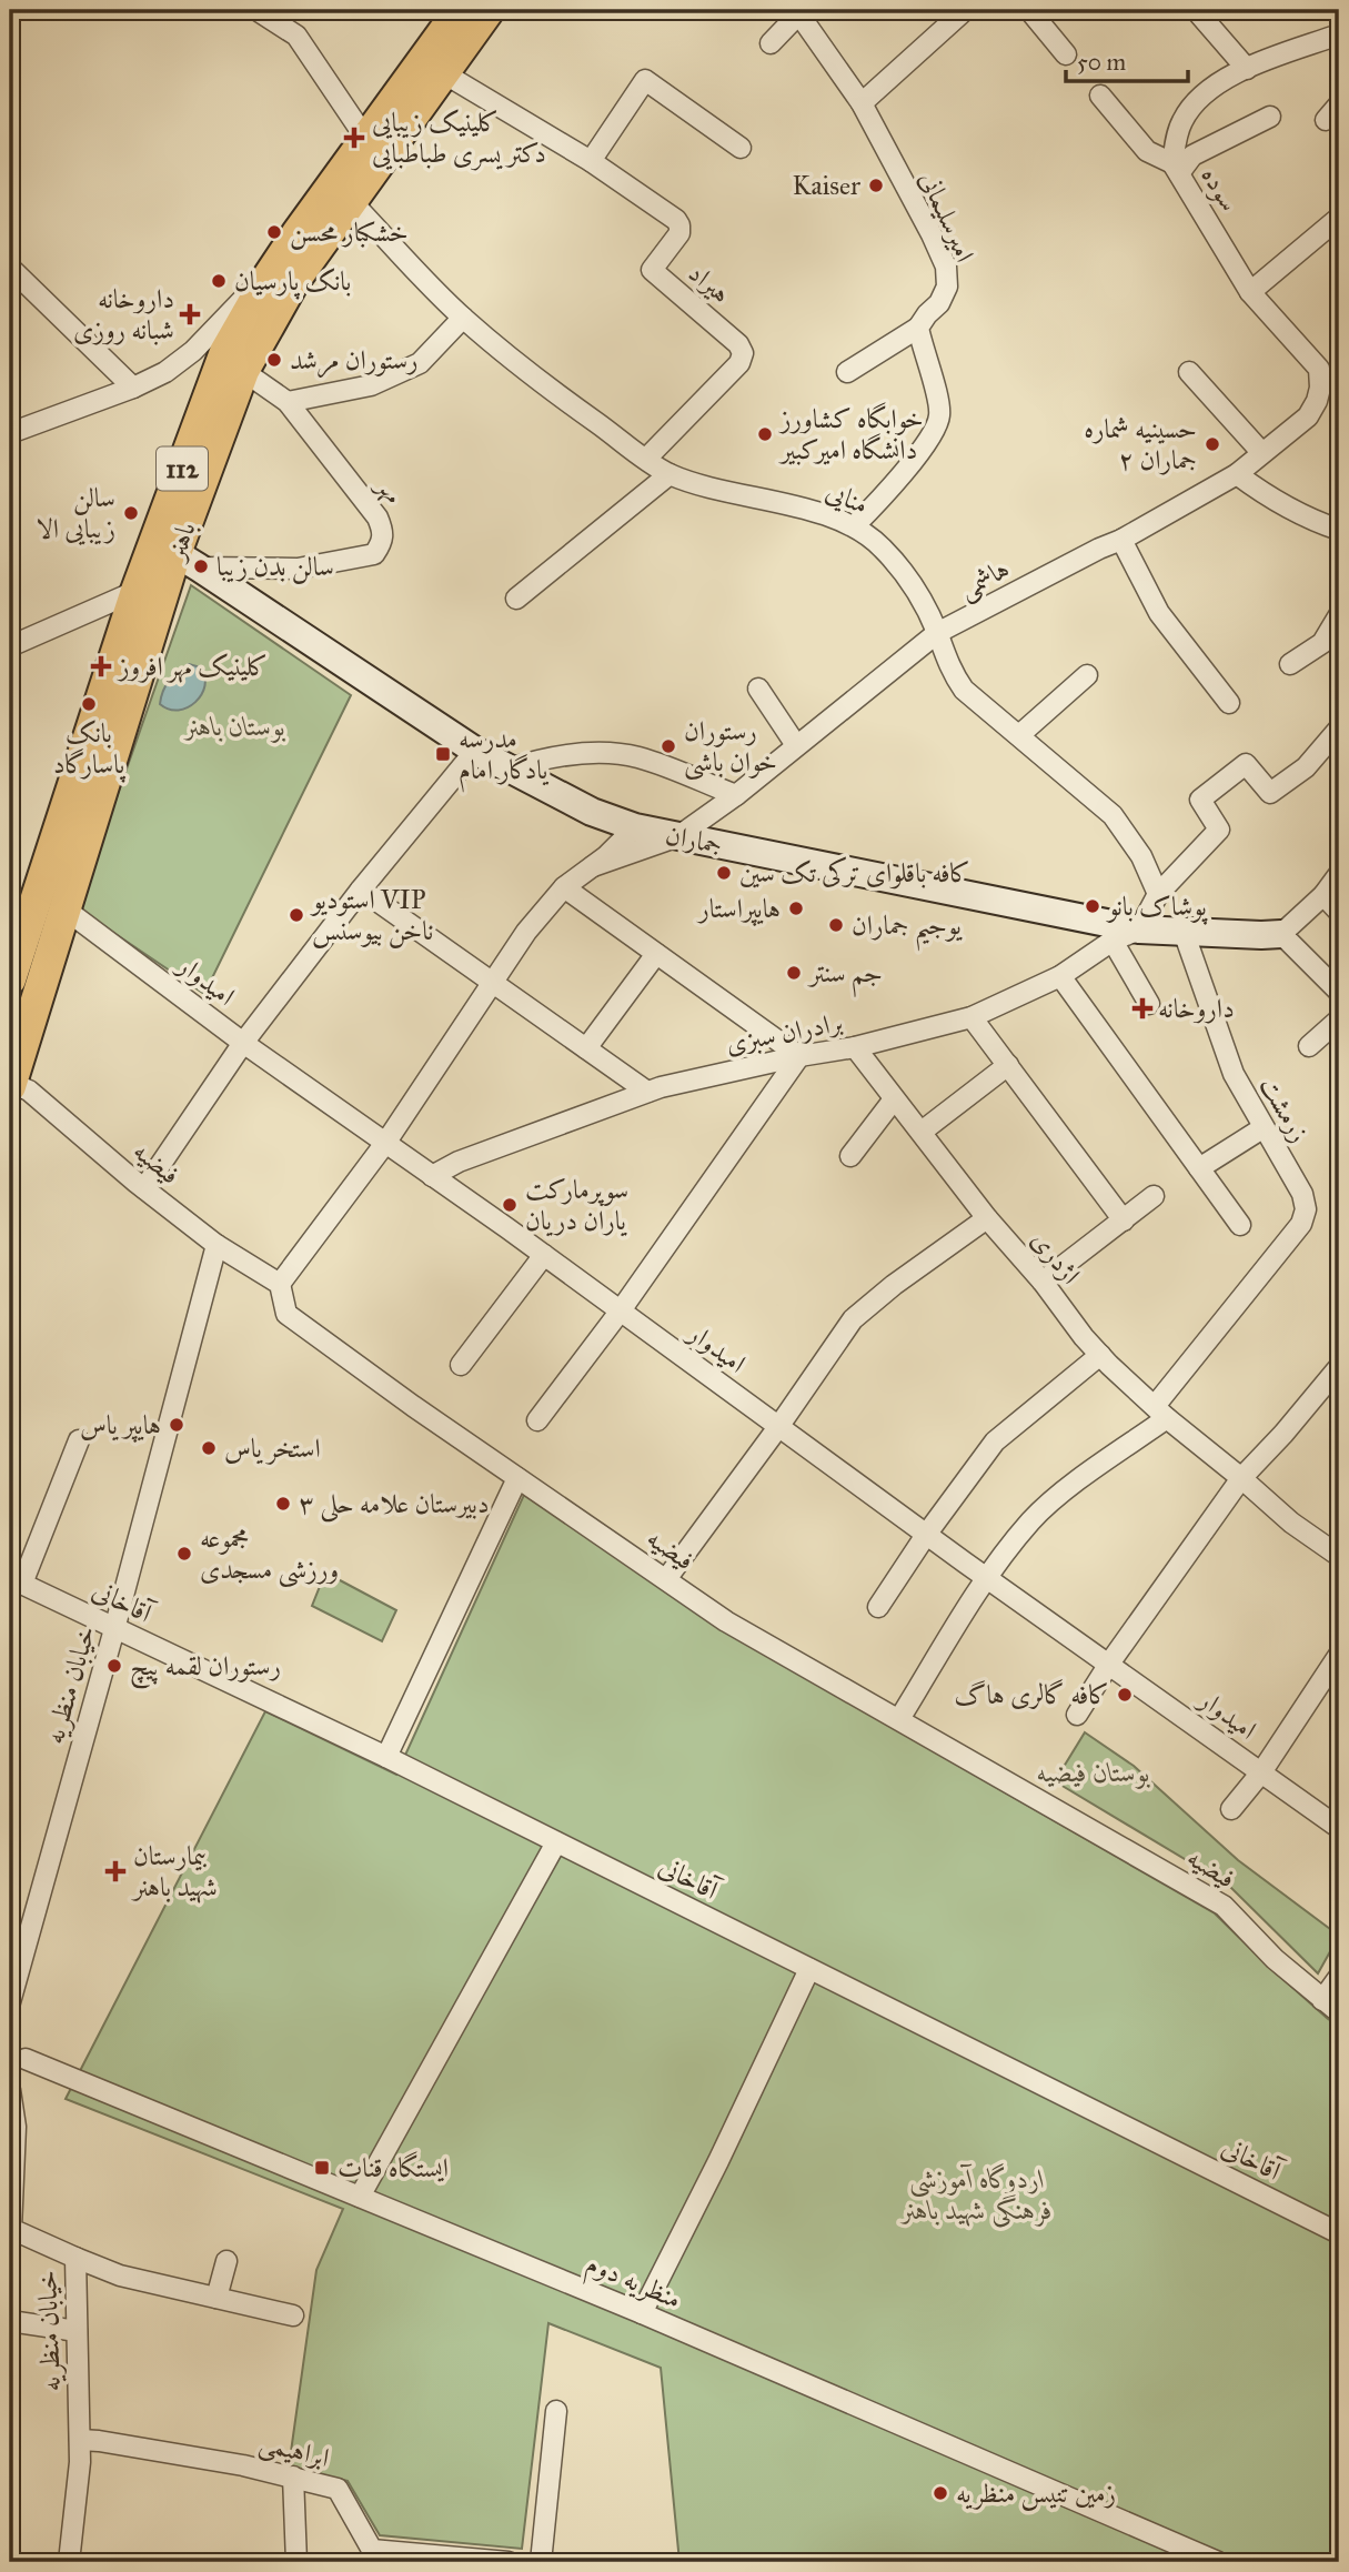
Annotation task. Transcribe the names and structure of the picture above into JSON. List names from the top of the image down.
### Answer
{
  "streets": {
    "main road": ["112", "باهنر", "جماران"],
    "street": [
      "سوده",
      "امیرسلیمانی",
      "هیراد",
      "مهر",
      "منایی",
      "هاشمی",
      "امیدوار",
      "برادران سبزی",
      "زرمشت",
      "فیضیه",
      "اژدری",
      "آقاخانی",
      "خیابان منظریه",
      "منظریه دوم",
      "ابراهیمی"
    ]
  },
  "crossings": [
    ["سوده", "هاشمی"],
    ["هیراد", "منایی"],
    ["هیراد", "باهنر"],
    ["مهر", "باهنر"],
    ["مهر", "جماران"],
    ["منایی", "باهنر"],
    ["منایی", "هاشمی"],
    ["باهنر", "جماران"],
    ["باهنر", "امیدوار"],
    ["باهنر", "فیضیه"],
    ["هاشمی", "جماران"],
    ["جماران", "برادران سبزی"],
    ["جماران", "زرمشت"],
    ["امیدوار", "برادران سبزی"],
    ["امیدوار", "زرمشت"],
    ["برادران سبزی", "اژدری"],
    ["زرمشت", "فیضیه"],
    ["زرمشت", "اژدری"],
    ["فیضیه", "خیابان منظریه"],
    ["آقاخانی", "خیابان منظریه"],
    ["خیابان منظریه", "ابراهیمی"]
  ],
  "parks": ["بوستان باهنر", "بوستان فیضیه", "اردوگاه آموزشی فرهنگی شهید باهنر"],
  "places": {
    "health": [
      "کلینیک زیبایی دکتر یسری طباطبایی",
      "داروخانه شبانه روزی",
      "کلینیک مهر افروز",
      "داروخانه",
      "بیمارستان شهید باهنر"
    ],
    "other": [
      "Kaiser",
      "خشکبار محسن",
      "بانک پارسیان",
      "رستوران مرشد",
      "خوابگاه کشاورز دانشگاه امیرکبیر",
      "حسینیه شماره ۲ جماران",
      "سالن زیبایی الا",
      "سالن بدن زیبا",
      "بانک پاسارگاد",
      "رستوران خوان باشی",
      "کافه باقلوای ترکی تک سین",
      "پوشاک بانو",
      "هایپراستار",
      "استودیو VIP ناخن بیوسنس",
      "یوجیم جماران",
      "جم سنتر",
      "سوپرمارکت یاران دریان",
      "هایپر یاس",
      "استخر یاس",
      "دبیرستان علامه حلی ۳",
      "مجموعه ورزشی مسجدی",
      "رستوران لقمه پیچ",
      "کافه گالری هاگ",
      "زمین تنیس منظریه"
    ],
    "transit": ["مدرسه یادگار امام", "ایستگاه قنات"]
  },
  "scale_bar": "50 m"
}
